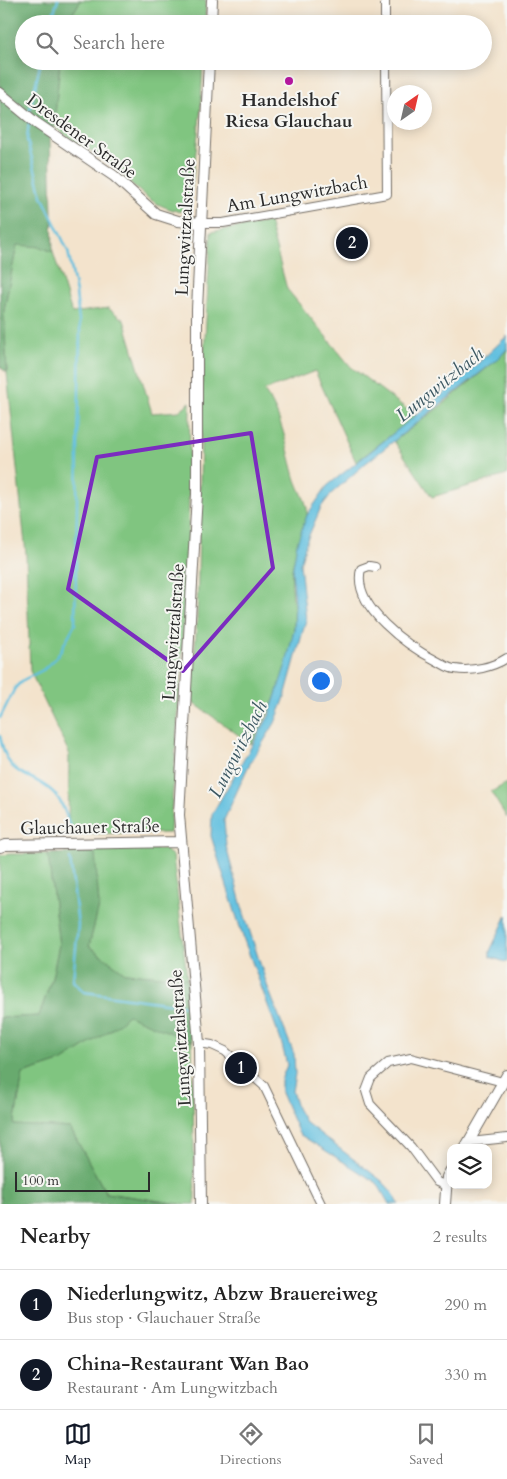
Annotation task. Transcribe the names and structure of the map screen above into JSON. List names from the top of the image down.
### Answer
{
  "streets": {
    "main road": ["Dresdener Straße", "Lungwitztalstraße", "Glauchauer Straße"],
    "street": ["Am Lungwitzbach"]
  },
  "crossings": [
    ["Dresdener Straße", "Am Lungwitzbach"],
    ["Dresdener Straße", "Lungwitztalstraße"],
    ["Am Lungwitzbach", "Lungwitztalstraße"],
    ["Lungwitztalstraße", "Glauchauer Straße"]
  ],
  "water": ["Lungwitzbach"],
  "places": ["Handelshof Riesa Glauchau"],
  "scale_bar": "100 m",
  "north": "top right",
  "page": {
    "search": "Search here",
    "pins": ["2", "1"],
    "scale": "100 m",
    "heading": ["Nearby", "2 results"],
    "list": [
      {
        "mark": "1",
        "name": "Niederlungwitz, Abzw Brauereiweg",
        "note": "Bus stop · Glauchauer Straße",
        "value": "290 m"
      },
      {
        "mark": "2",
        "name": "China-Restaurant Wan Bao",
        "note": "Restaurant · Am Lungwitzbach",
        "value": "330 m"
      }
    ],
    "nav": ["Map", "Directions", "Saved"]
  }
}
